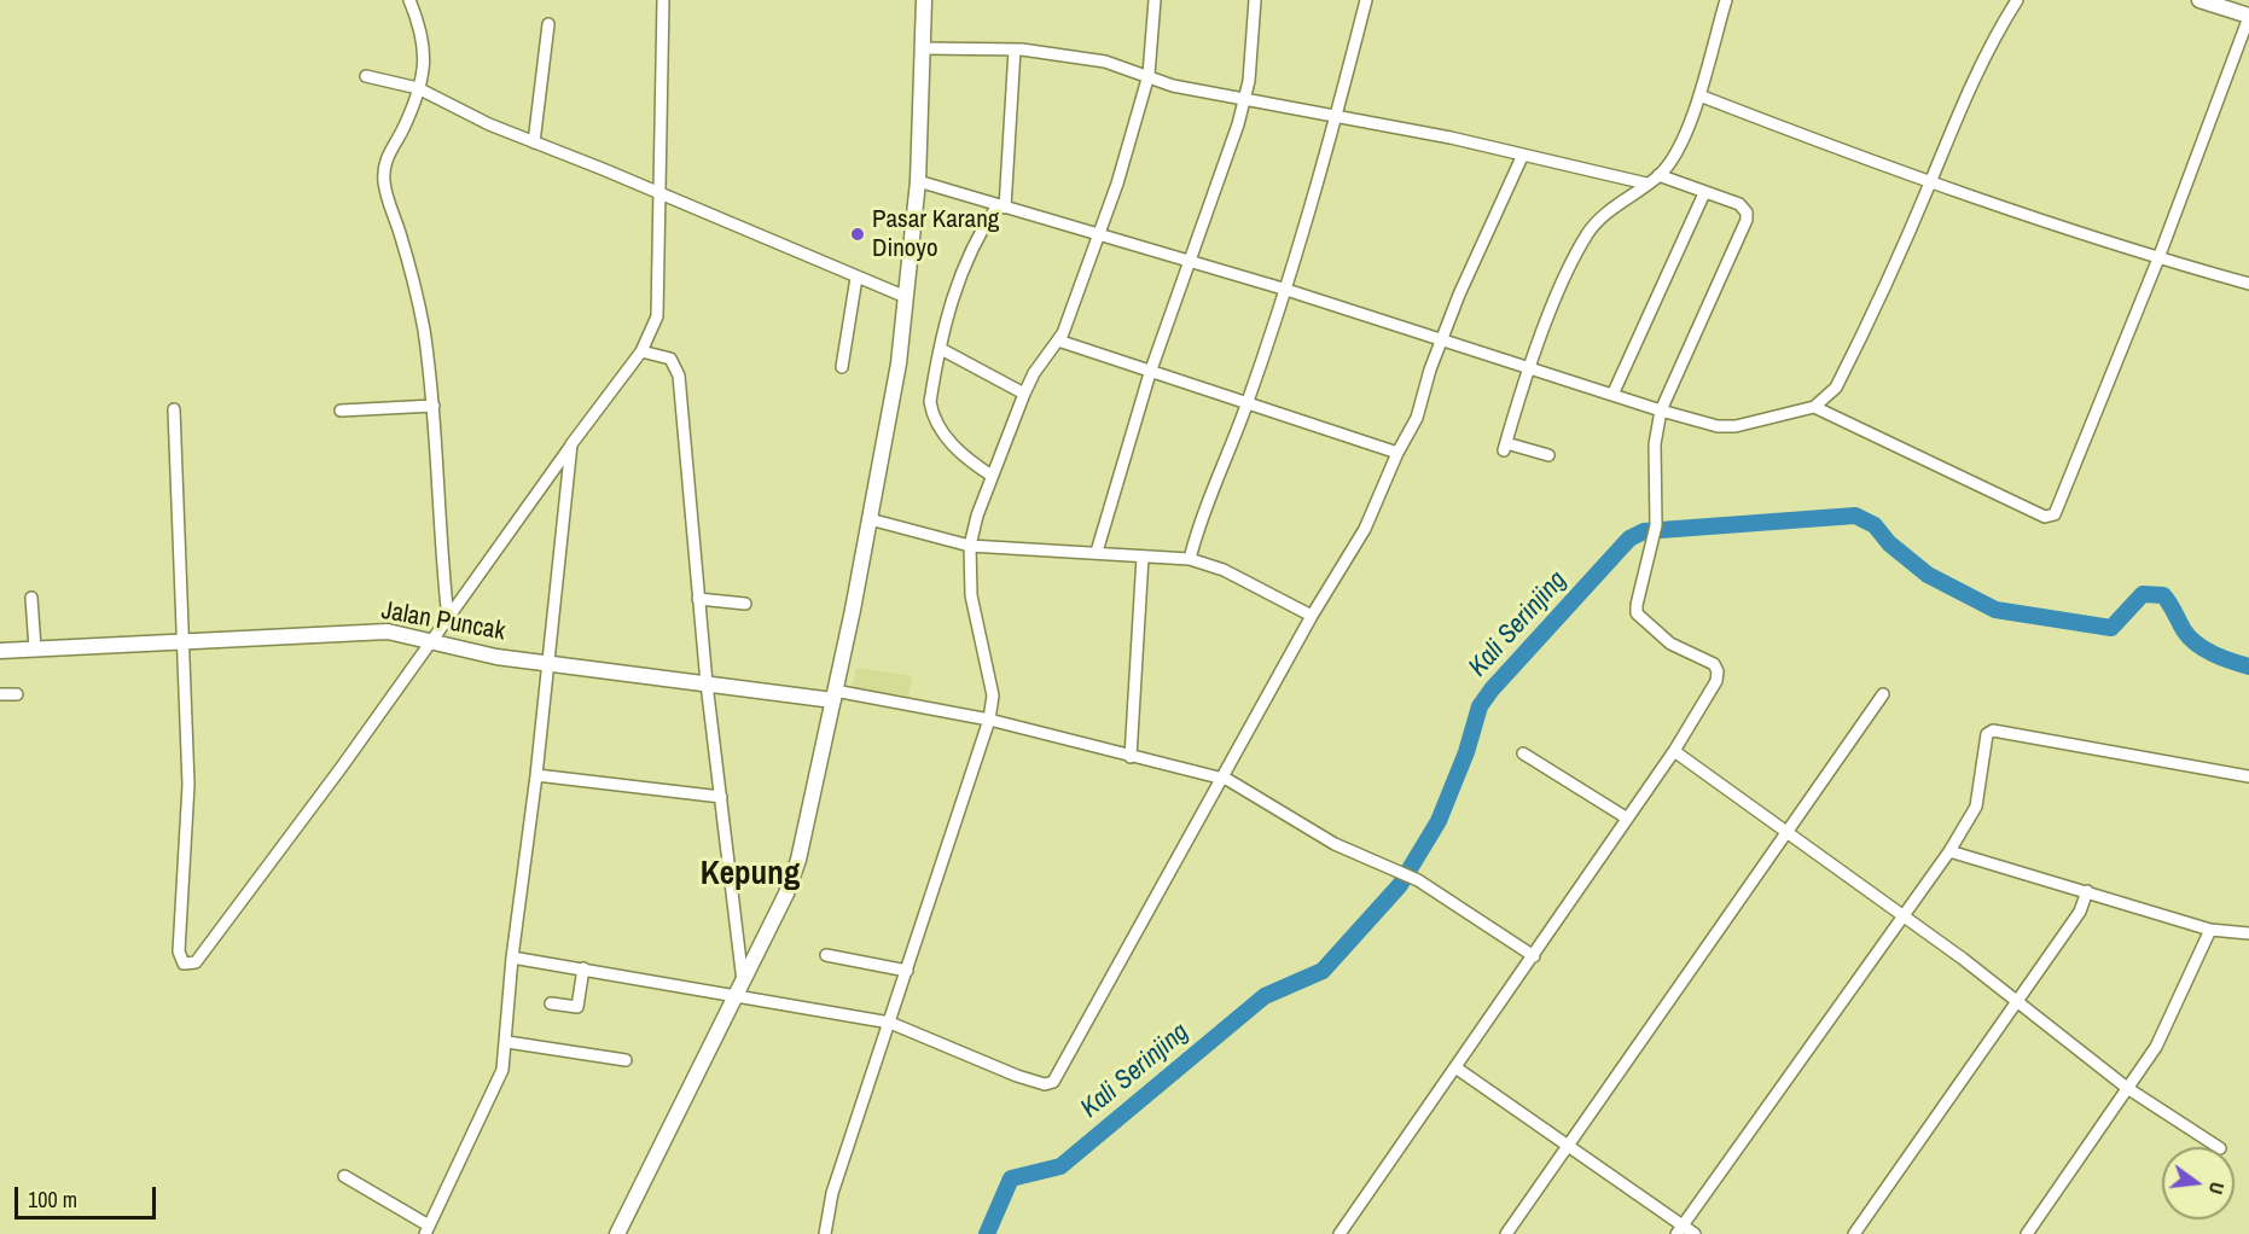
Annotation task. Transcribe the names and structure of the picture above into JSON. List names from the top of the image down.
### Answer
{
  "streets": {
    "main road": ["Jalan Puncak"]
  },
  "districts": ["Kepung"],
  "water": ["Kali Serinjing"],
  "places": ["Pasar Karang Dinoyo"],
  "scale_bar": "100 m",
  "north": "right"
}
